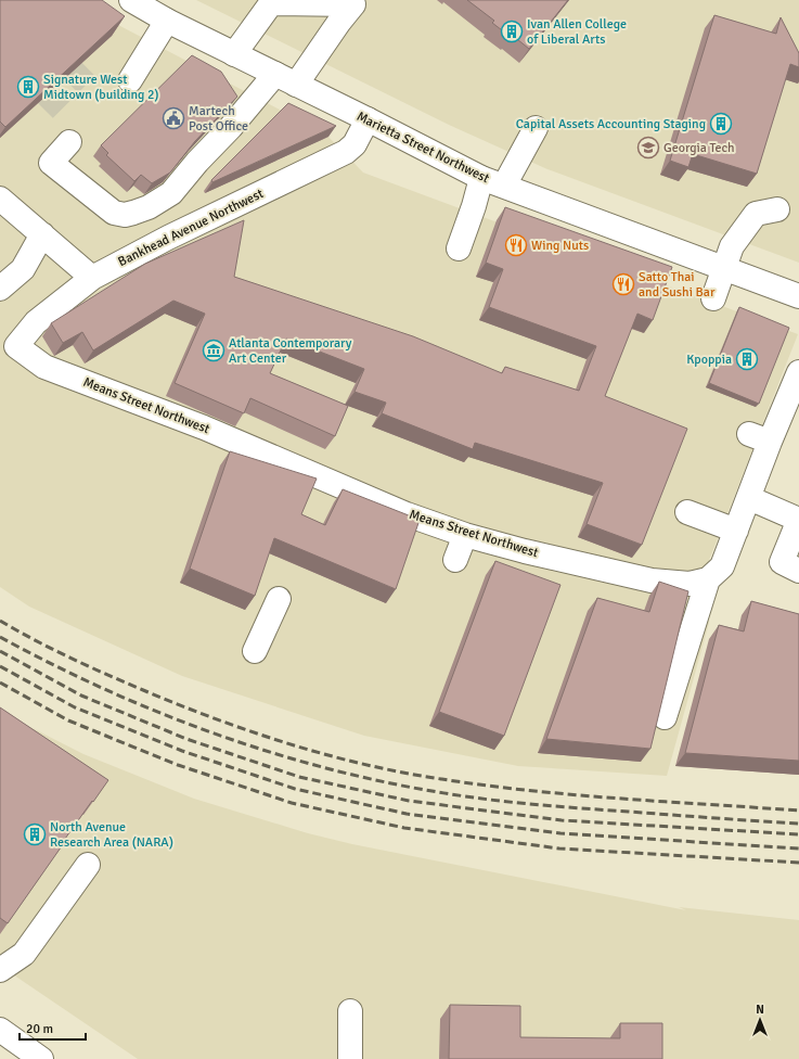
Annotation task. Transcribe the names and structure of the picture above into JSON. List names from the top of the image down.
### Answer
{
  "streets": {
    "main road": ["Marietta Street Northwest", "Bankhead Avenue Northwest", "Means Street Northwest"]
  },
  "crossings": [
    ["Marietta Street Northwest", "Bankhead Avenue Northwest"],
    ["Bankhead Avenue Northwest", "Means Street Northwest"]
  ],
  "places": {
    "building": [
      "Ivan Allen College of Liberal Arts",
      "Signature West Midtown (building 2)",
      "Capital Assets Accounting Staging",
      "Kpoppia",
      "North Avenue Research Area (NARA)"
    ],
    "public building": ["Martech Post Office"],
    "school or university": ["Georgia Tech"],
    "restaurant": ["Wing Nuts", "Satto Thai and Sushi Bar"],
    "museum": ["Atlanta Contemporary Art Center"]
  },
  "scale_bar": "20 m",
  "north": "top"
}
